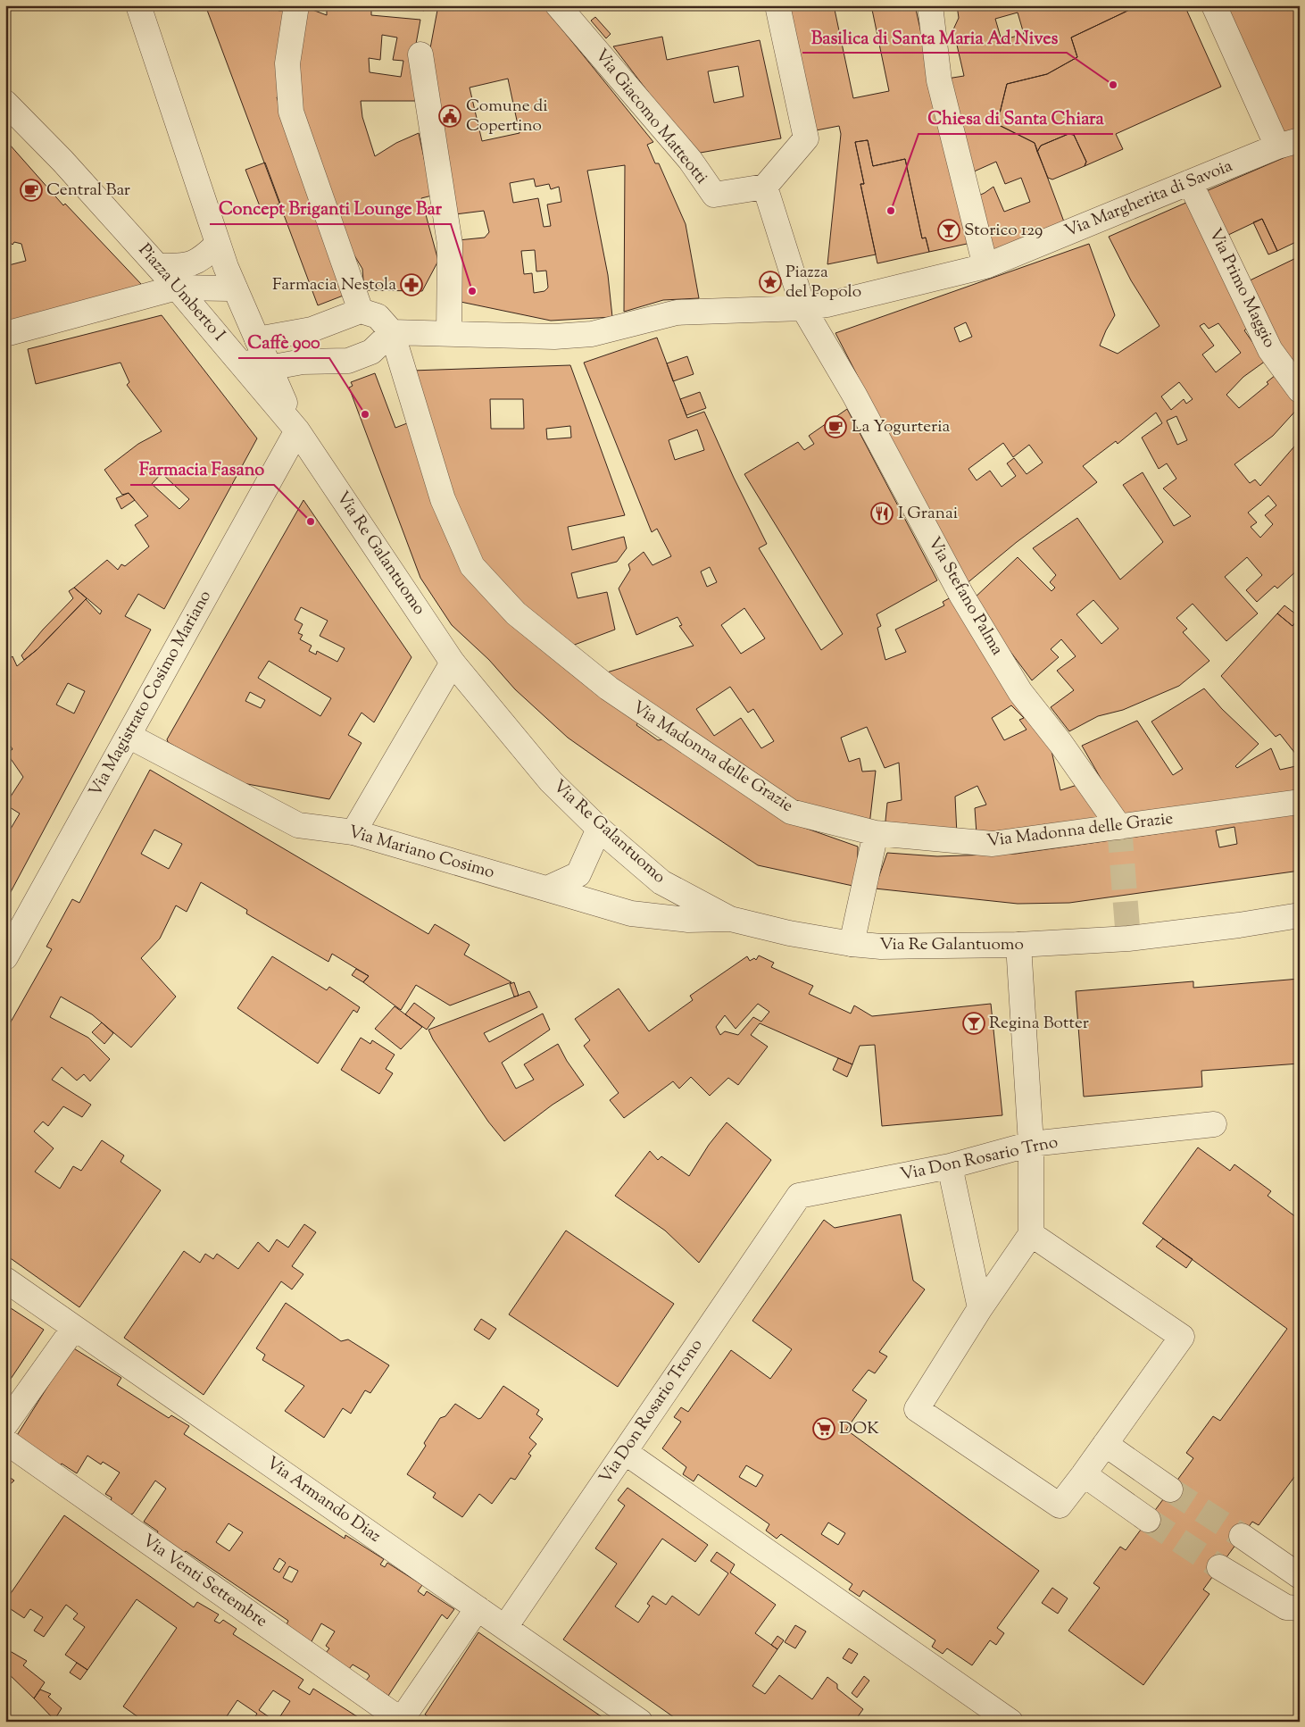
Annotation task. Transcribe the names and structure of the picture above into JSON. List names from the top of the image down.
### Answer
{
  "streets": {
    "street": [
      "Via Giacomo Matteotti",
      "Via Margherita di Savoia",
      "Via Primo Maggio",
      "Piazza Umberto I",
      "Via Re Galantuomo",
      "Via Stefano Palma",
      "Via Magistrato Cosimo Mariano",
      "Via Madonna delle Grazie",
      "Via Mariano Cosimo",
      "Via Don Rosario Trno",
      "Via Don Rosario Trono",
      "Via Armando Diaz",
      "Via Venti Settembre"
    ]
  },
  "crossings": [
    ["Via Margherita di Savoia", "Via Primo Maggio"],
    ["Via Margherita di Savoia", "Via Stefano Palma"],
    ["Via Margherita di Savoia", "Via Madonna delle Grazie"],
    ["Piazza Umberto I", "Via Re Galantuomo"],
    ["Piazza Umberto I", "Via Magistrato Cosimo Mariano"],
    ["Via Re Galantuomo", "Via Magistrato Cosimo Mariano"],
    ["Via Re Galantuomo", "Via Mariano Cosimo"],
    ["Via Stefano Palma", "Via Madonna delle Grazie"],
    ["Via Magistrato Cosimo Mariano", "Via Mariano Cosimo"],
    ["Via Don Rosario Trno", "Via Don Rosario Trono"],
    ["Via Don Rosario Trono", "Via Armando Diaz"]
  ],
  "places": {
    "other": [
      "Basilica di Santa Maria Ad Nives",
      "Chiesa di Santa Chiara",
      "Concept Briganti Lounge Bar",
      "Caffè 900",
      "Farmacia Fasano"
    ],
    "public building": ["Comune di Copertino"],
    "cafe": ["Central Bar", "La Yogurteria"],
    "bar": ["Storico 129", "Regina Botter"],
    "place": ["Piazza del Popolo"],
    "pharmacy": ["Farmacia Nestola"],
    "restaurant": ["I Granai"],
    "supermarket": ["DOK"]
  }
}
